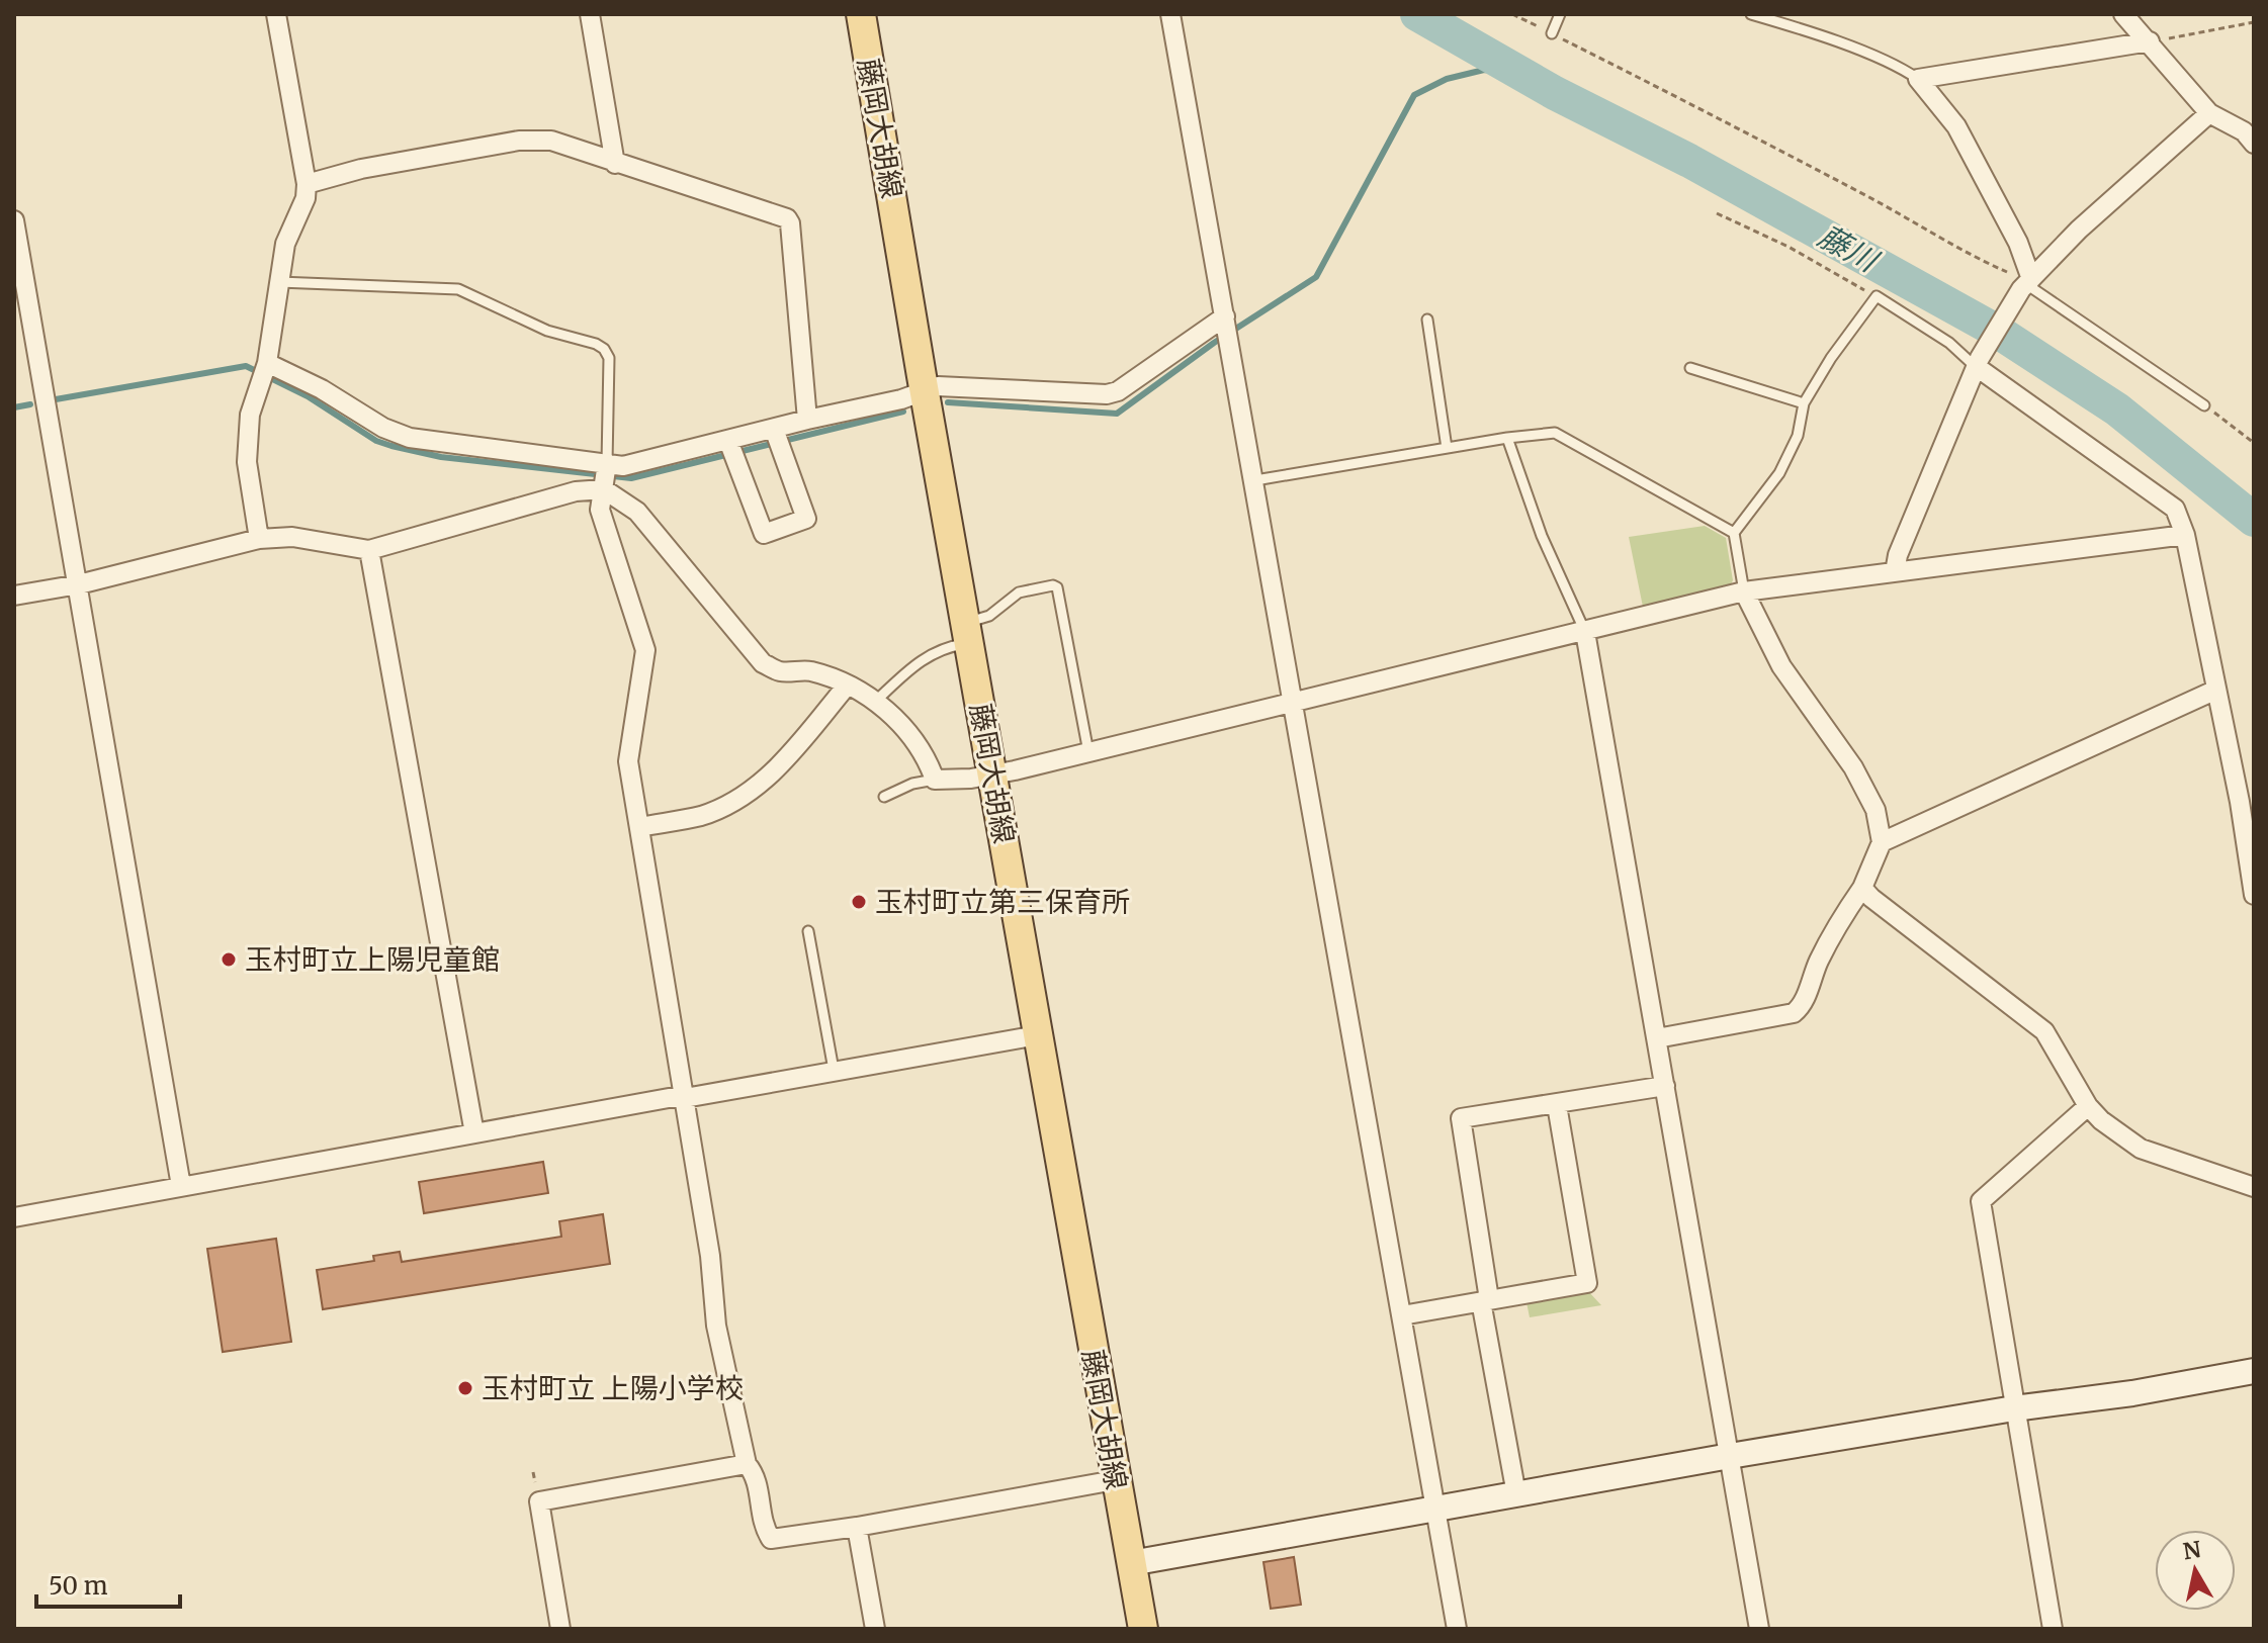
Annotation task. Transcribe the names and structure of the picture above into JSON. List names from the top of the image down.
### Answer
{
  "streets": {
    "main road": ["藤岡大胡線"]
  },
  "water": ["藤川"],
  "places": ["玉村町立第三保育所", "玉村町立上陽児童館", "玉村町立 上陽小学校"],
  "scale_bar": "50 m",
  "north": "top"
}
